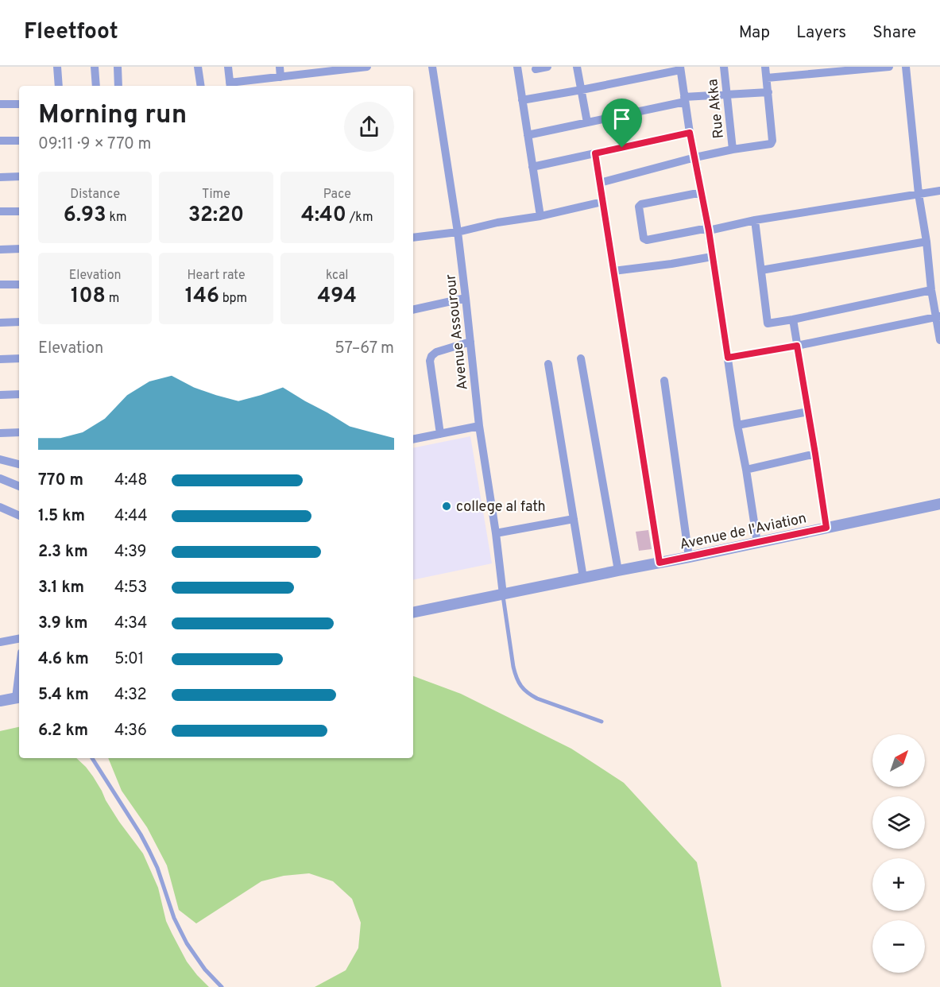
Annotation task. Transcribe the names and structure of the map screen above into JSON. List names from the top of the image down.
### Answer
{
  "streets": {
    "street": ["Rue Akka", "Avenue Assourour", "Avenue de l'Aviation"]
  },
  "crossings": [
    ["Avenue Assourour", "Avenue de l'Aviation"]
  ],
  "places": ["college al fath"],
  "north": "top right",
  "page": {
    "header": "Fleetfoot",
    "nav": ["Map", "Layers", "Share"],
    "heading": ["Morning run", "09:11 · 9 × 770 m"],
    "stats": [
      ["Distance", "6.93 km"],
      ["Time", "32:20"],
      ["Pace", "4:40 /km"],
      ["Elevation", "108 m"],
      ["Heart rate", "146 bpm"],
      ["kcal", "494"]
    ],
    "chart": ["Elevation", "57–67 m"],
    "list": [
      {
        "name": "770 m",
        "note": "4:48"
      },
      {
        "name": "1.5 km",
        "note": "4:44"
      },
      {
        "name": "2.3 km",
        "note": "4:39"
      },
      {
        "name": "3.1 km",
        "note": "4:53"
      },
      {
        "name": "3.9 km",
        "note": "4:34"
      },
      {
        "name": "4.6 km",
        "note": "5:01"
      },
      {
        "name": "5.4 km",
        "note": "4:32"
      },
      {
        "name": "6.2 km",
        "note": "4:36"
      }
    ],
    "map_buttons": ["+", "−"]
  }
}
